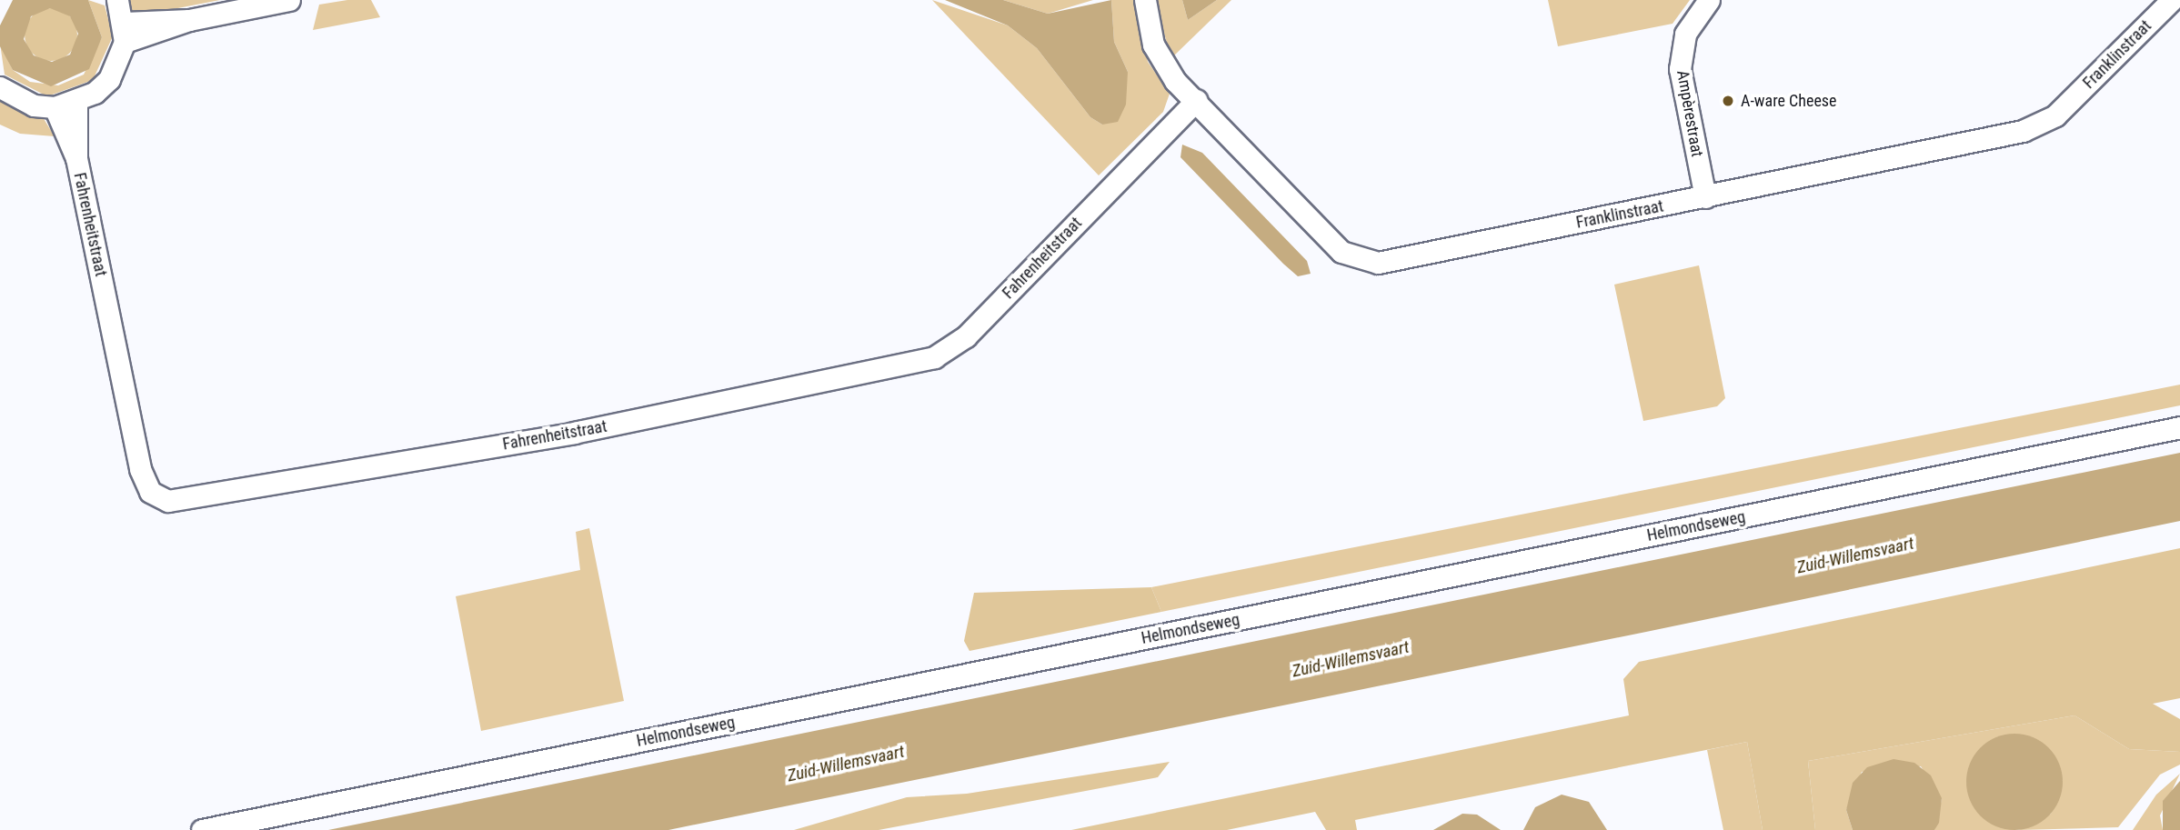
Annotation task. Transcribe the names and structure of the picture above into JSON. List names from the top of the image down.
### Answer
{
  "streets": {
    "street": [
      "Franklinstraat",
      "Ampèrestraat",
      "Fahrenheitstraat",
      "Helmondseweg"
    ]
  },
  "crossings": [
    ["Franklinstraat", "Ampèrestraat"],
    ["Franklinstraat", "Fahrenheitstraat"]
  ],
  "water": ["Zuid-Willemsvaart"],
  "places": ["A-ware Cheese"]
}
